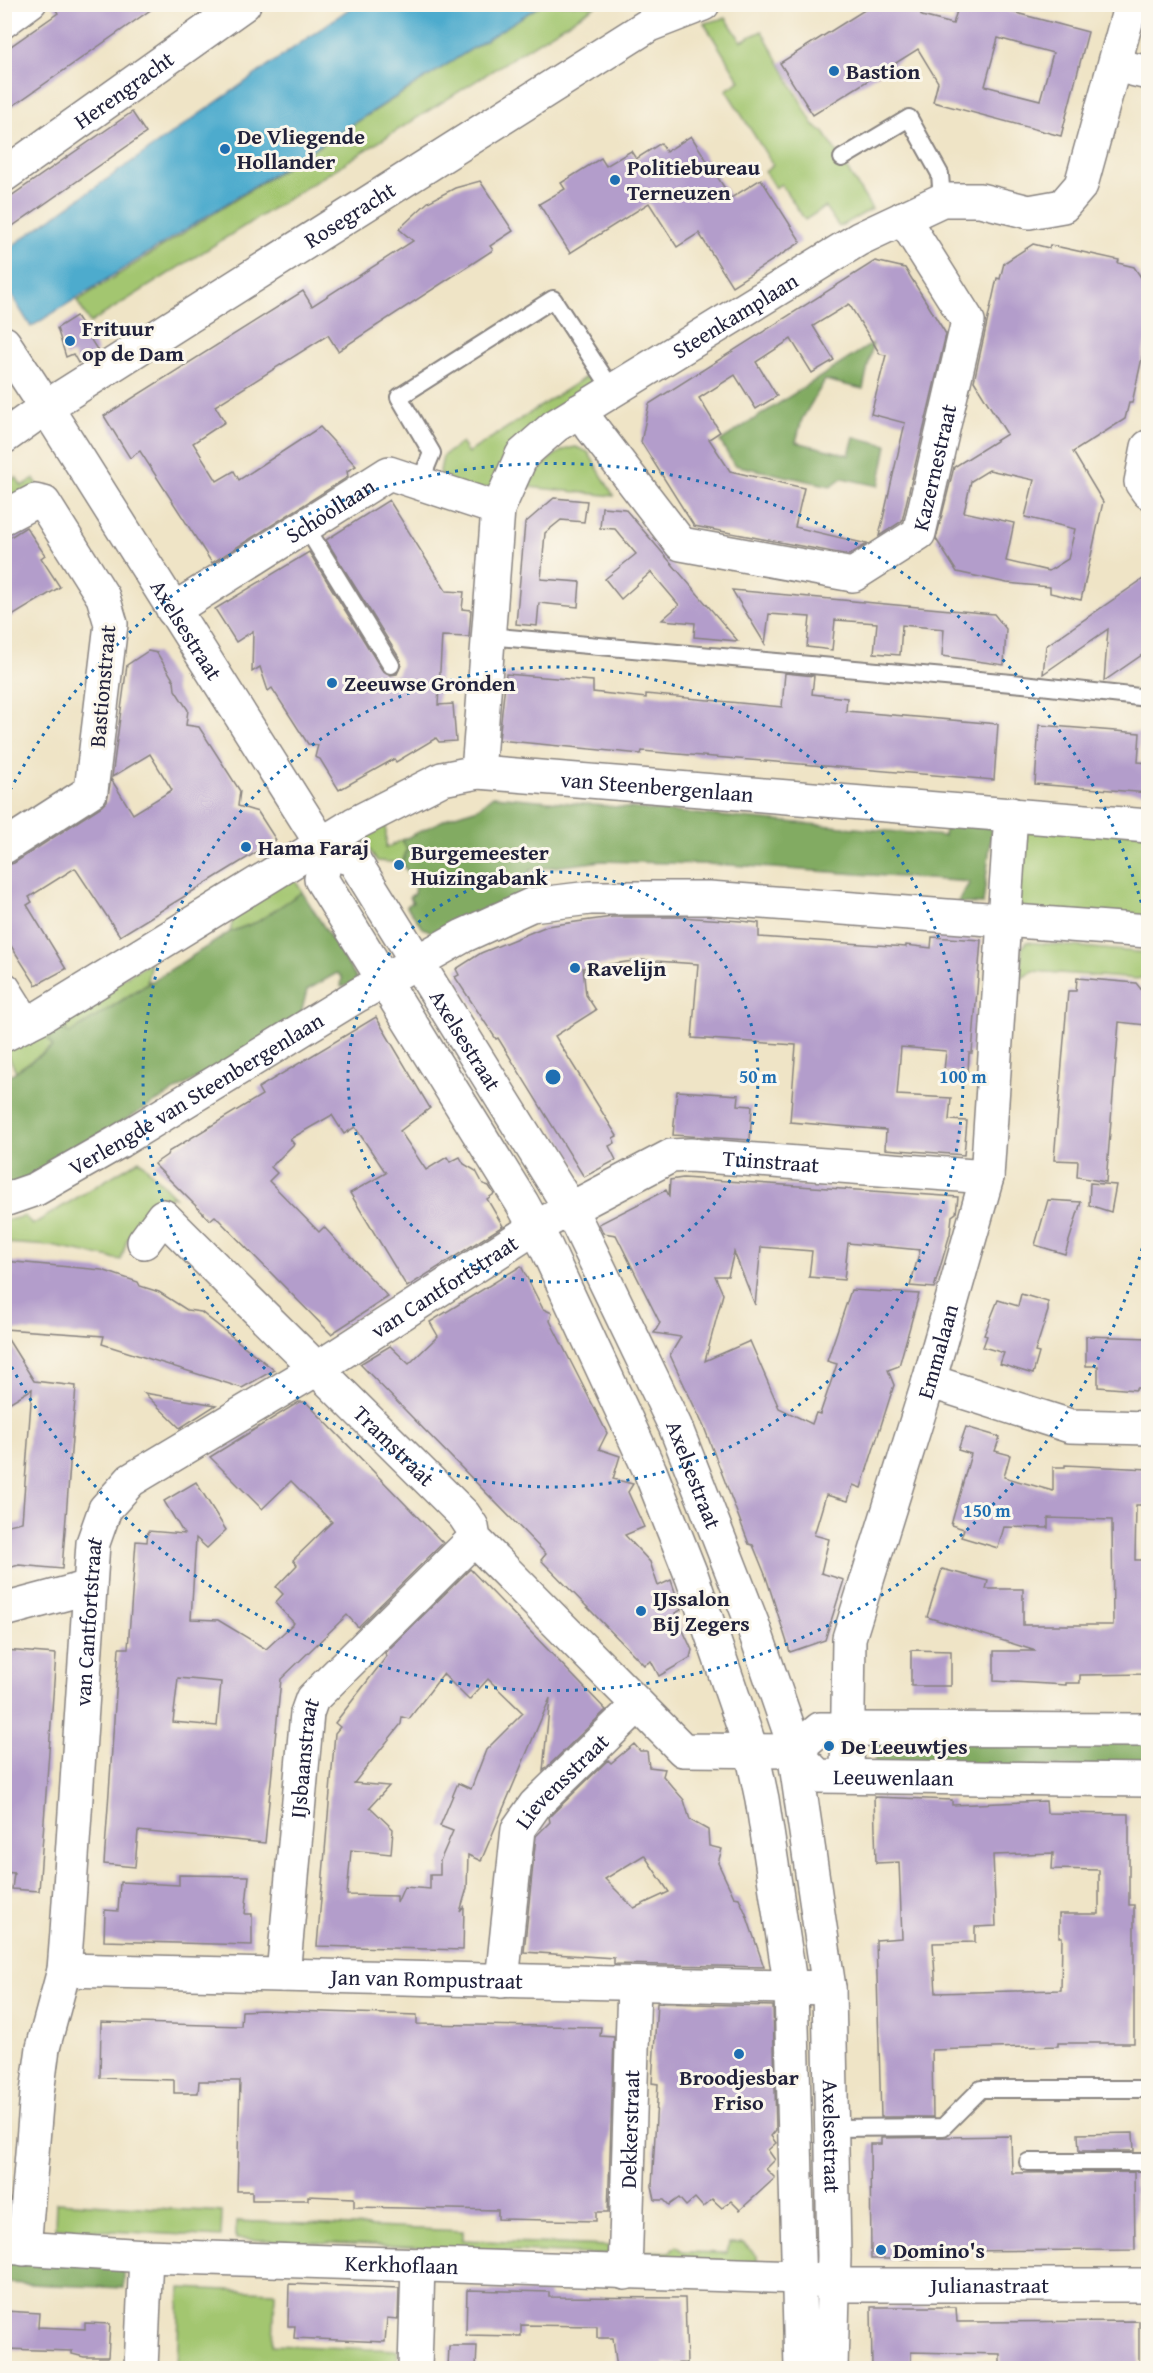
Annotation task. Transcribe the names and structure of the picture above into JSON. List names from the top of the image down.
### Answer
{
  "streets": {
    "street": [
      "Herengracht",
      "Rosegracht",
      "Steenkamplaan",
      "Kazernestraat",
      "Schoollaan",
      "Axelsestraat",
      "Bastionstraat",
      "van Steenbergenlaan",
      "Verlengde van Steenbergenlaan",
      "Tuinstraat",
      "van Cantfortstraat",
      "Emmalaan",
      "Tramstraat",
      "IJsbaanstraat",
      "Leeuwenlaan",
      "Lievensstraat",
      "Jan van Rompustraat",
      "Dekkerstraat",
      "Kerkhoflaan",
      "Julianastraat"
    ]
  },
  "crossings": [
    ["Rosegracht", "Axelsestraat"],
    ["Steenkamplaan", "Kazernestraat"],
    ["Steenkamplaan", "Schoollaan"],
    ["Steenkamplaan", "van Steenbergenlaan"],
    ["Schoollaan", "Axelsestraat"],
    ["Axelsestraat", "van Steenbergenlaan"],
    ["Axelsestraat", "Verlengde van Steenbergenlaan"],
    ["Axelsestraat", "Tuinstraat"],
    ["Axelsestraat", "van Cantfortstraat"],
    ["Axelsestraat", "Leeuwenlaan"],
    ["Axelsestraat", "Jan van Rompustraat"],
    ["Axelsestraat", "Kerkhoflaan"],
    ["Axelsestraat", "Julianastraat"],
    ["Tuinstraat", "Emmalaan"],
    ["van Cantfortstraat", "Tramstraat"],
    ["van Cantfortstraat", "Jan van Rompustraat"],
    ["van Cantfortstraat", "Kerkhoflaan"],
    ["Emmalaan", "Leeuwenlaan"],
    ["Tramstraat", "IJsbaanstraat"],
    ["Tramstraat", "Lievensstraat"],
    ["IJsbaanstraat", "Jan van Rompustraat"],
    ["Lievensstraat", "Jan van Rompustraat"],
    ["Jan van Rompustraat", "Dekkerstraat"],
    ["Dekkerstraat", "Kerkhoflaan"]
  ],
  "places": [
    "Bastion",
    "De Vliegende Hollander",
    "Politiebureau Terneuzen",
    "Frituur op de Dam",
    "Zeeuwse Gronden",
    "Hama Faraj",
    "Burgemeester Huizingabank",
    "Ravelijn",
    "IJssalon Bij Zegers",
    "De Leeuwtjes",
    "Broodjesbar Friso",
    "Domino's"
  ],
  "rings": ["50 m", "100 m", "150 m"]
}
